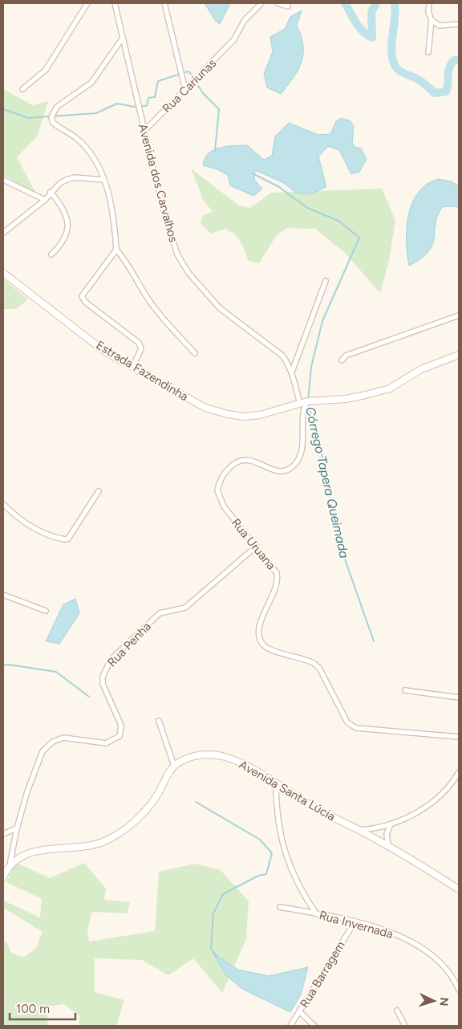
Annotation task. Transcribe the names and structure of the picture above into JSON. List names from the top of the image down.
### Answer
{
  "streets": {
    "street": [
      "Rua Cariunas",
      "Avenida dos Carvalhos",
      "Estrada Fazendinha",
      "Rua Uruana",
      "Rua Penha",
      "Avenida Santa Lúcia",
      "Rua Invernada",
      "Rua Barragem"
    ]
  },
  "crossings": [
    ["Rua Cariunas", "Avenida dos Carvalhos"],
    ["Avenida dos Carvalhos", "Estrada Fazendinha"],
    ["Rua Uruana", "Rua Penha"],
    ["Rua Invernada", "Rua Barragem"]
  ],
  "water": ["Córrego Tapera Queimada"],
  "scale_bar": "100 m",
  "north": "right"
}
